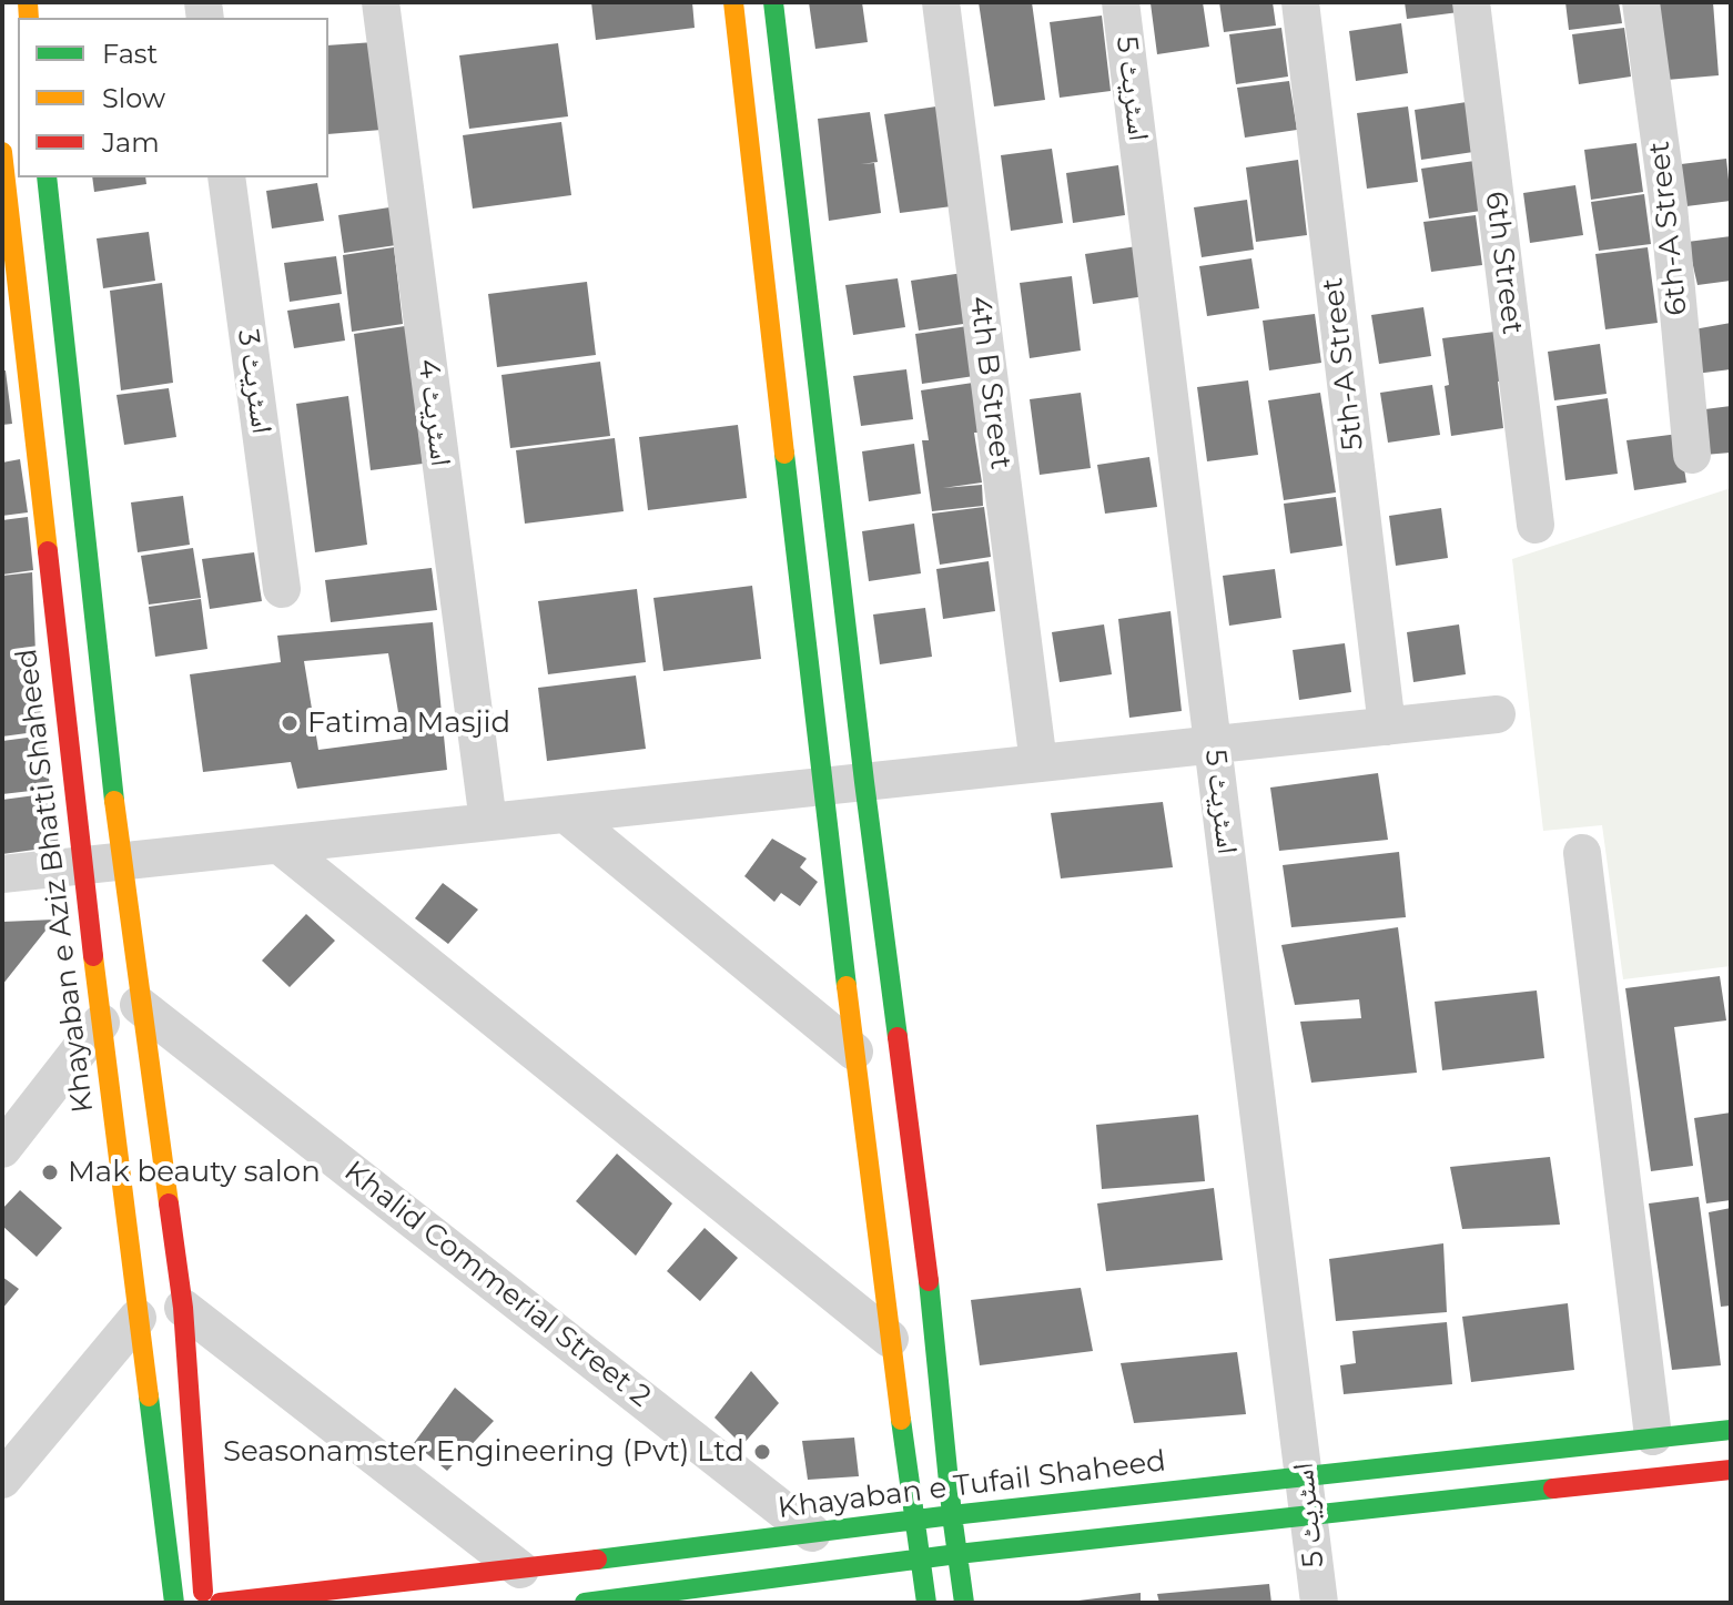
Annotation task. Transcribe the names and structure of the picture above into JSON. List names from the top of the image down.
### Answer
{
  "streets": {
    "street": [
      "اسٹریٹ 5",
      "6th-A Street",
      "6th Street",
      "5th-A Street",
      "اسٹریٹ 3",
      "4th B Street",
      "اسٹریٹ 4",
      "Khayaban e Aziz Bhatti Shaheed",
      "Khalid Commerial Street 2",
      "Khayaban e Tufail Shaheed"
    ]
  },
  "crossings": [
    ["اسٹریٹ 5", "Khayaban e Tufail Shaheed"],
    ["Khalid Commerial Street 2", "Khayaban e Tufail Shaheed"]
  ],
  "places": ["Fatima Masjid", "Mak beauty salon", "Seasonamster Engineering (Pvt) Ltd"],
  "legend": ["Fast", "Slow", "Jam"]
}
